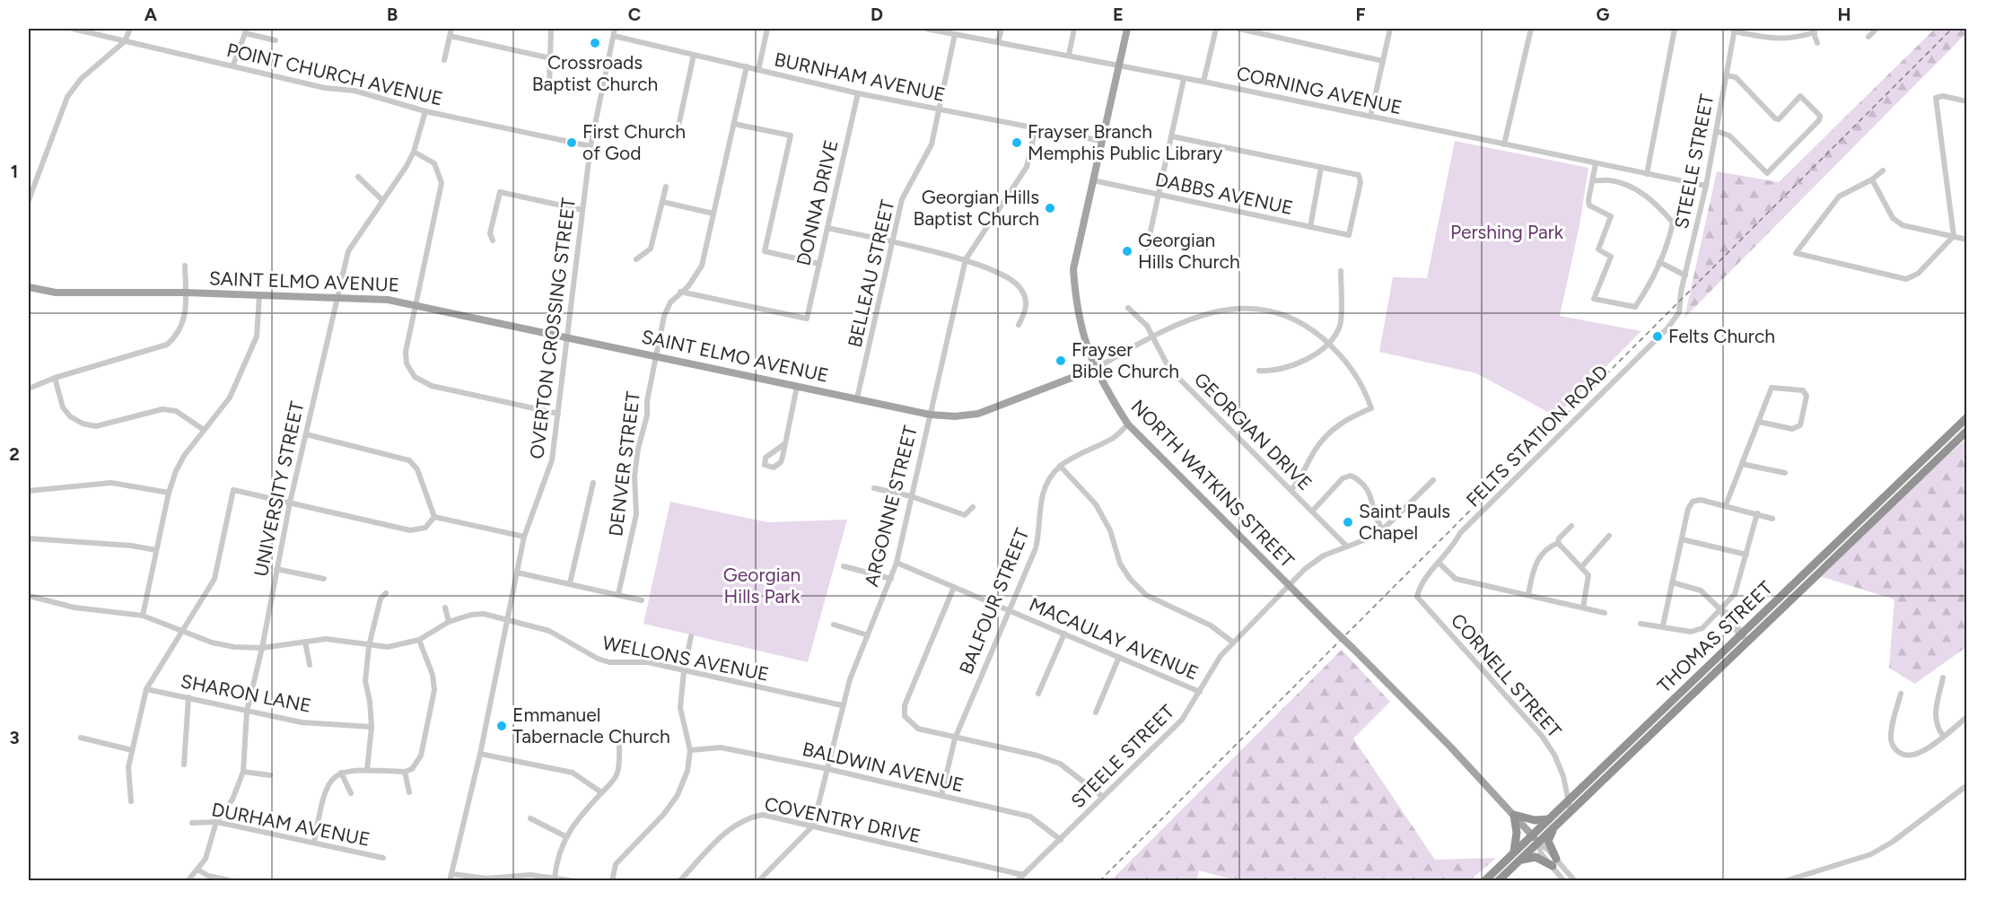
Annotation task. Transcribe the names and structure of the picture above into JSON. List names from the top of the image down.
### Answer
{
  "streets": {
    "highway": ["THOMAS STREET"],
    "main road": ["SAINT ELMO AVENUE", "NORTH WATKINS STREET"],
    "street": [
      "POINT CHURCH AVENUE",
      "BURNHAM AVENUE",
      "CORNING AVENUE",
      "STEELE STREET",
      "DABBS AVENUE",
      "DONNA DRIVE",
      "BELLEAU STREET",
      "OVERTON CROSSING STREET",
      "GEORGIAN DRIVE",
      "FELTS STATION ROAD",
      "DENVER STREET",
      "UNIVERSITY STREET",
      "ARGONNE STREET",
      "BALFOUR STREET",
      "MACAULAY AVENUE",
      "WELLONS AVENUE",
      "CORNELL STREET",
      "SHARON LANE",
      "BALDWIN AVENUE",
      "COVENTRY DRIVE",
      "DURHAM AVENUE"
    ]
  },
  "crossings": [
    ["POINT CHURCH AVENUE", "OVERTON CROSSING STREET"],
    ["POINT CHURCH AVENUE", "UNIVERSITY STREET"],
    ["BURNHAM AVENUE", "DONNA DRIVE"],
    ["BURNHAM AVENUE", "BELLEAU STREET"],
    ["BURNHAM AVENUE", "OVERTON CROSSING STREET"],
    ["BURNHAM AVENUE", "DENVER STREET"],
    ["BURNHAM AVENUE", "NORTH WATKINS STREET"],
    ["BURNHAM AVENUE", "ARGONNE STREET"],
    ["CORNING AVENUE", "STEELE STREET"],
    ["CORNING AVENUE", "BELLEAU STREET"],
    ["CORNING AVENUE", "NORTH WATKINS STREET"],
    ["STEELE STREET", "GEORGIAN DRIVE"],
    ["STEELE STREET", "FELTS STATION ROAD"],
    ["STEELE STREET", "NORTH WATKINS STREET"],
    ["STEELE STREET", "MACAULAY AVENUE"],
    ["STEELE STREET", "BALDWIN AVENUE"],
    ["STEELE STREET", "COVENTRY DRIVE"],
    ["DABBS AVENUE", "NORTH WATKINS STREET"],
    ["DONNA DRIVE", "DENVER STREET"],
    ["BELLEAU STREET", "SAINT ELMO AVENUE"],
    ["SAINT ELMO AVENUE", "OVERTON CROSSING STREET"],
    ["SAINT ELMO AVENUE", "GEORGIAN DRIVE"],
    ["SAINT ELMO AVENUE", "DENVER STREET"],
    ["SAINT ELMO AVENUE", "NORTH WATKINS STREET"],
    ["SAINT ELMO AVENUE", "UNIVERSITY STREET"],
    ["SAINT ELMO AVENUE", "ARGONNE STREET"],
    ["OVERTON CROSSING STREET", "WELLONS AVENUE"],
    ["FELTS STATION ROAD", "CORNELL STREET"],
    ["NORTH WATKINS STREET", "BALFOUR STREET"],
    ["NORTH WATKINS STREET", "THOMAS STREET"],
    ["UNIVERSITY STREET", "WELLONS AVENUE"],
    ["UNIVERSITY STREET", "SHARON LANE"],
    ["UNIVERSITY STREET", "DURHAM AVENUE"],
    ["ARGONNE STREET", "MACAULAY AVENUE"],
    ["ARGONNE STREET", "WELLONS AVENUE"],
    ["ARGONNE STREET", "BALDWIN AVENUE"],
    ["ARGONNE STREET", "COVENTRY DRIVE"],
    ["BALFOUR STREET", "MACAULAY AVENUE"],
    ["BALFOUR STREET", "BALDWIN AVENUE"],
    ["THOMAS STREET", "CORNELL STREET"]
  ],
  "parks": ["Pershing Park", "Georgian Hills Park"],
  "places": [
    "Crossroads Baptist Church",
    "First Church of God",
    "Frayser Branch Memphis Public Library",
    "Georgian Hills Baptist Church",
    "Georgian Hills Church",
    "Felts Church",
    "Frayser Bible Church",
    "Saint Pauls Chapel",
    "Emmanuel Tabernacle Church"
  ],
  "grid": {
    "columns": [
      "A",
      "B",
      "C",
      "D",
      "E",
      "F",
      "G",
      "H"
    ],
    "rows": ["1", "2", "3"]
  }
}
